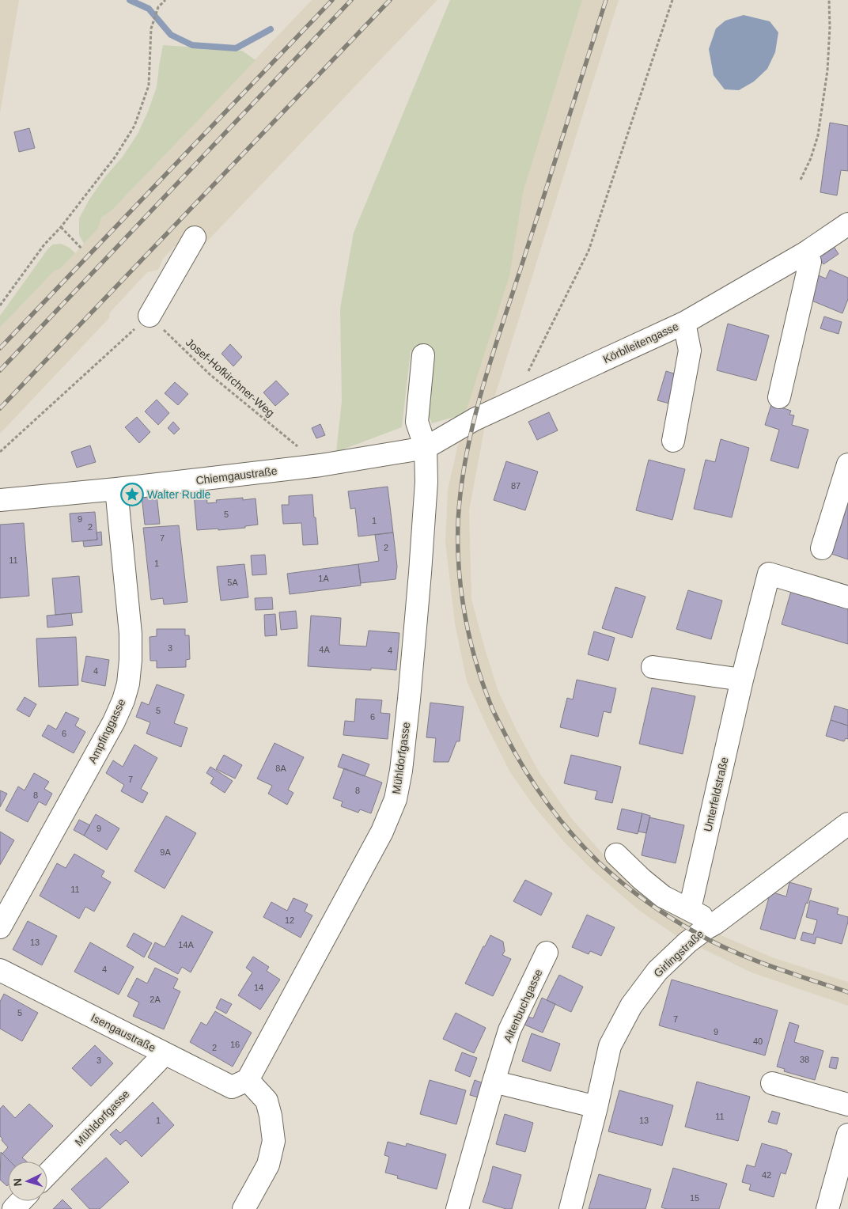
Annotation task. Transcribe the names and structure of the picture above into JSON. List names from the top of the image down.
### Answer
{
  "streets": {
    "street": [
      "Körblleitengasse",
      "Chiemgaustraße",
      "Ampfinggasse",
      "Mühldorfgasse",
      "Unterfeldstraße",
      "Girlingstraße",
      "Altenbuchgasse",
      "Isengaustraße"
    ],
    "path": ["Josef-Hofkirchner-Weg"]
  },
  "crossings": [
    ["Körblleitengasse", "Chiemgaustraße"],
    ["Körblleitengasse", "Mühldorfgasse"],
    ["Josef-Hofkirchner-Weg", "Chiemgaustraße"],
    ["Chiemgaustraße", "Ampfinggasse"],
    ["Chiemgaustraße", "Mühldorfgasse"],
    ["Mühldorfgasse", "Isengaustraße"]
  ],
  "places": {
    "place": ["Walter Rudle"]
  },
  "house_numbers": [
    "87",
    "5",
    "9",
    "1",
    "2",
    "7",
    "2",
    "11",
    "1",
    "1A",
    "5A",
    "3",
    "4A",
    "4",
    "4",
    "5",
    "6",
    "6",
    "8A",
    "7",
    "8",
    "8",
    "9",
    "9A",
    "11",
    "12",
    "13",
    "14A",
    "4",
    "14",
    "2A",
    "5",
    "7",
    "9",
    "40",
    "16",
    "2",
    "38",
    "3",
    "11",
    "1",
    "13",
    "42",
    "15"
  ],
  "north": "left"
}
